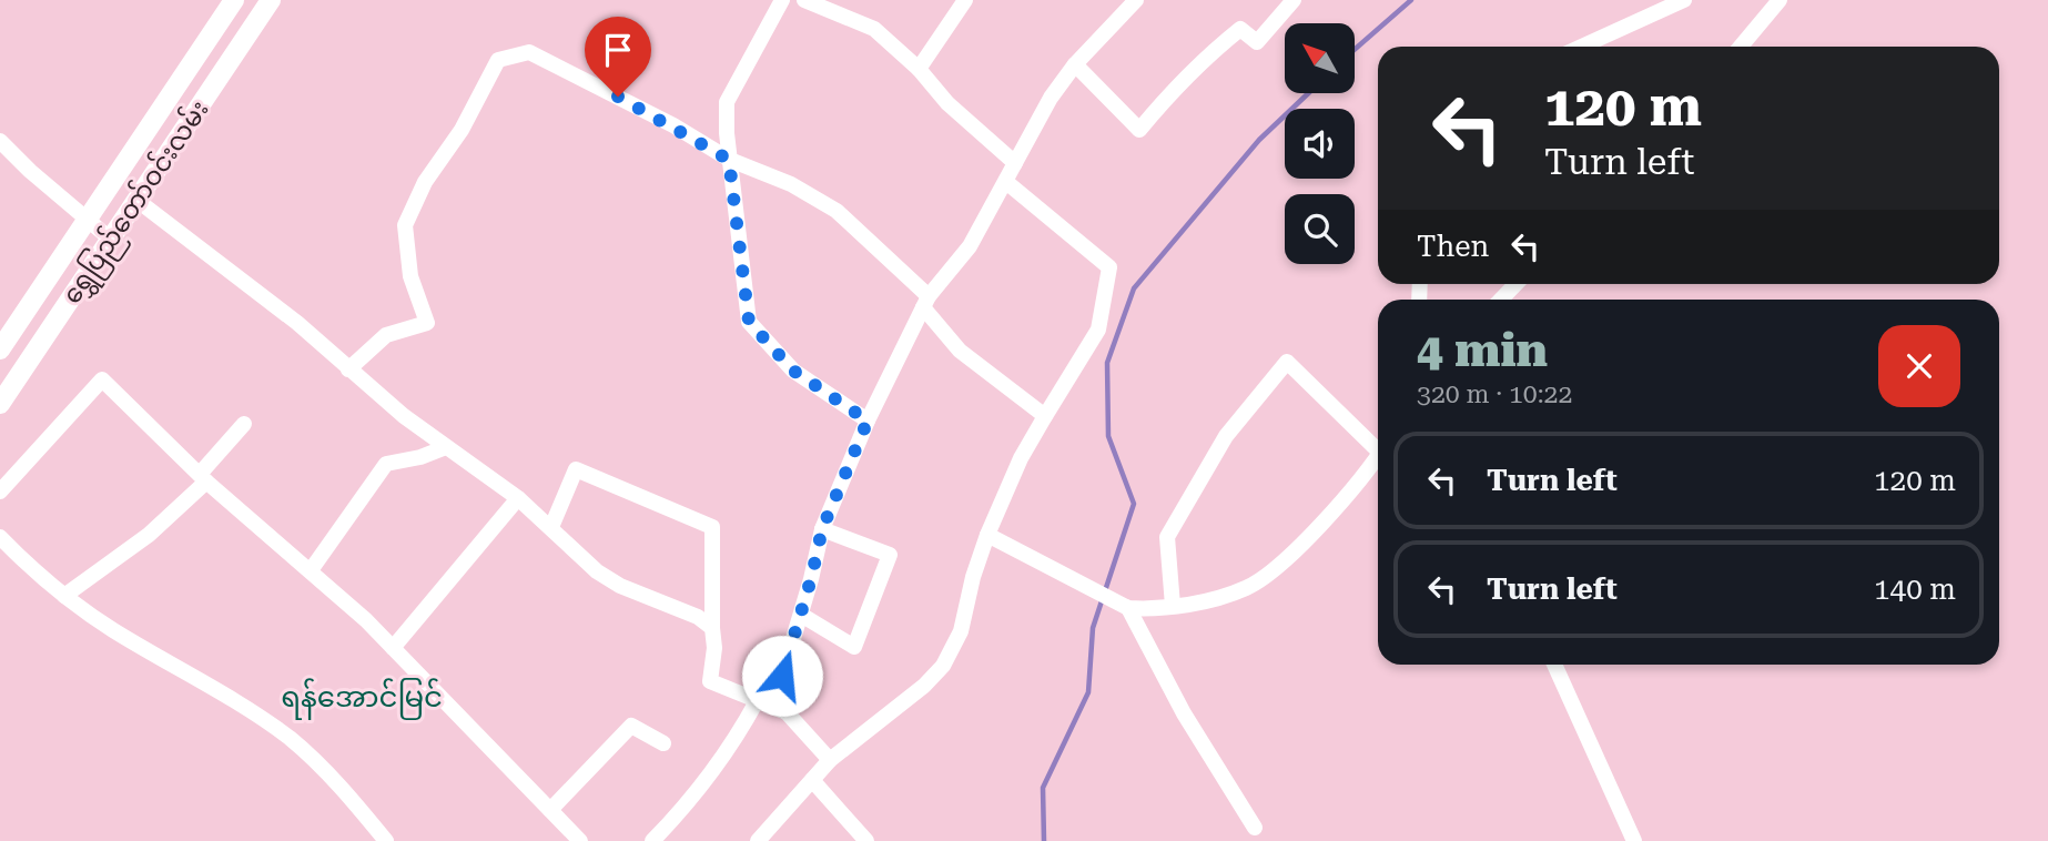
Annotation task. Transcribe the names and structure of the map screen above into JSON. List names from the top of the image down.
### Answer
{
  "streets": {
    "main road": ["ရွှေပြည်တော်ဝင်းလမ်း"]
  },
  "districts": ["ရန်အောင်မြင်"],
  "north": "top left",
  "page": {
    "turn": ["120 m", "Turn left"],
    "then": "Then",
    "heading": ["4 min", "320 m · 10:22"],
    "list": [
      {
        "name": "Turn left",
        "value": "120 m"
      },
      {
        "name": "Turn left",
        "value": "140 m"
      }
    ]
  }
}
